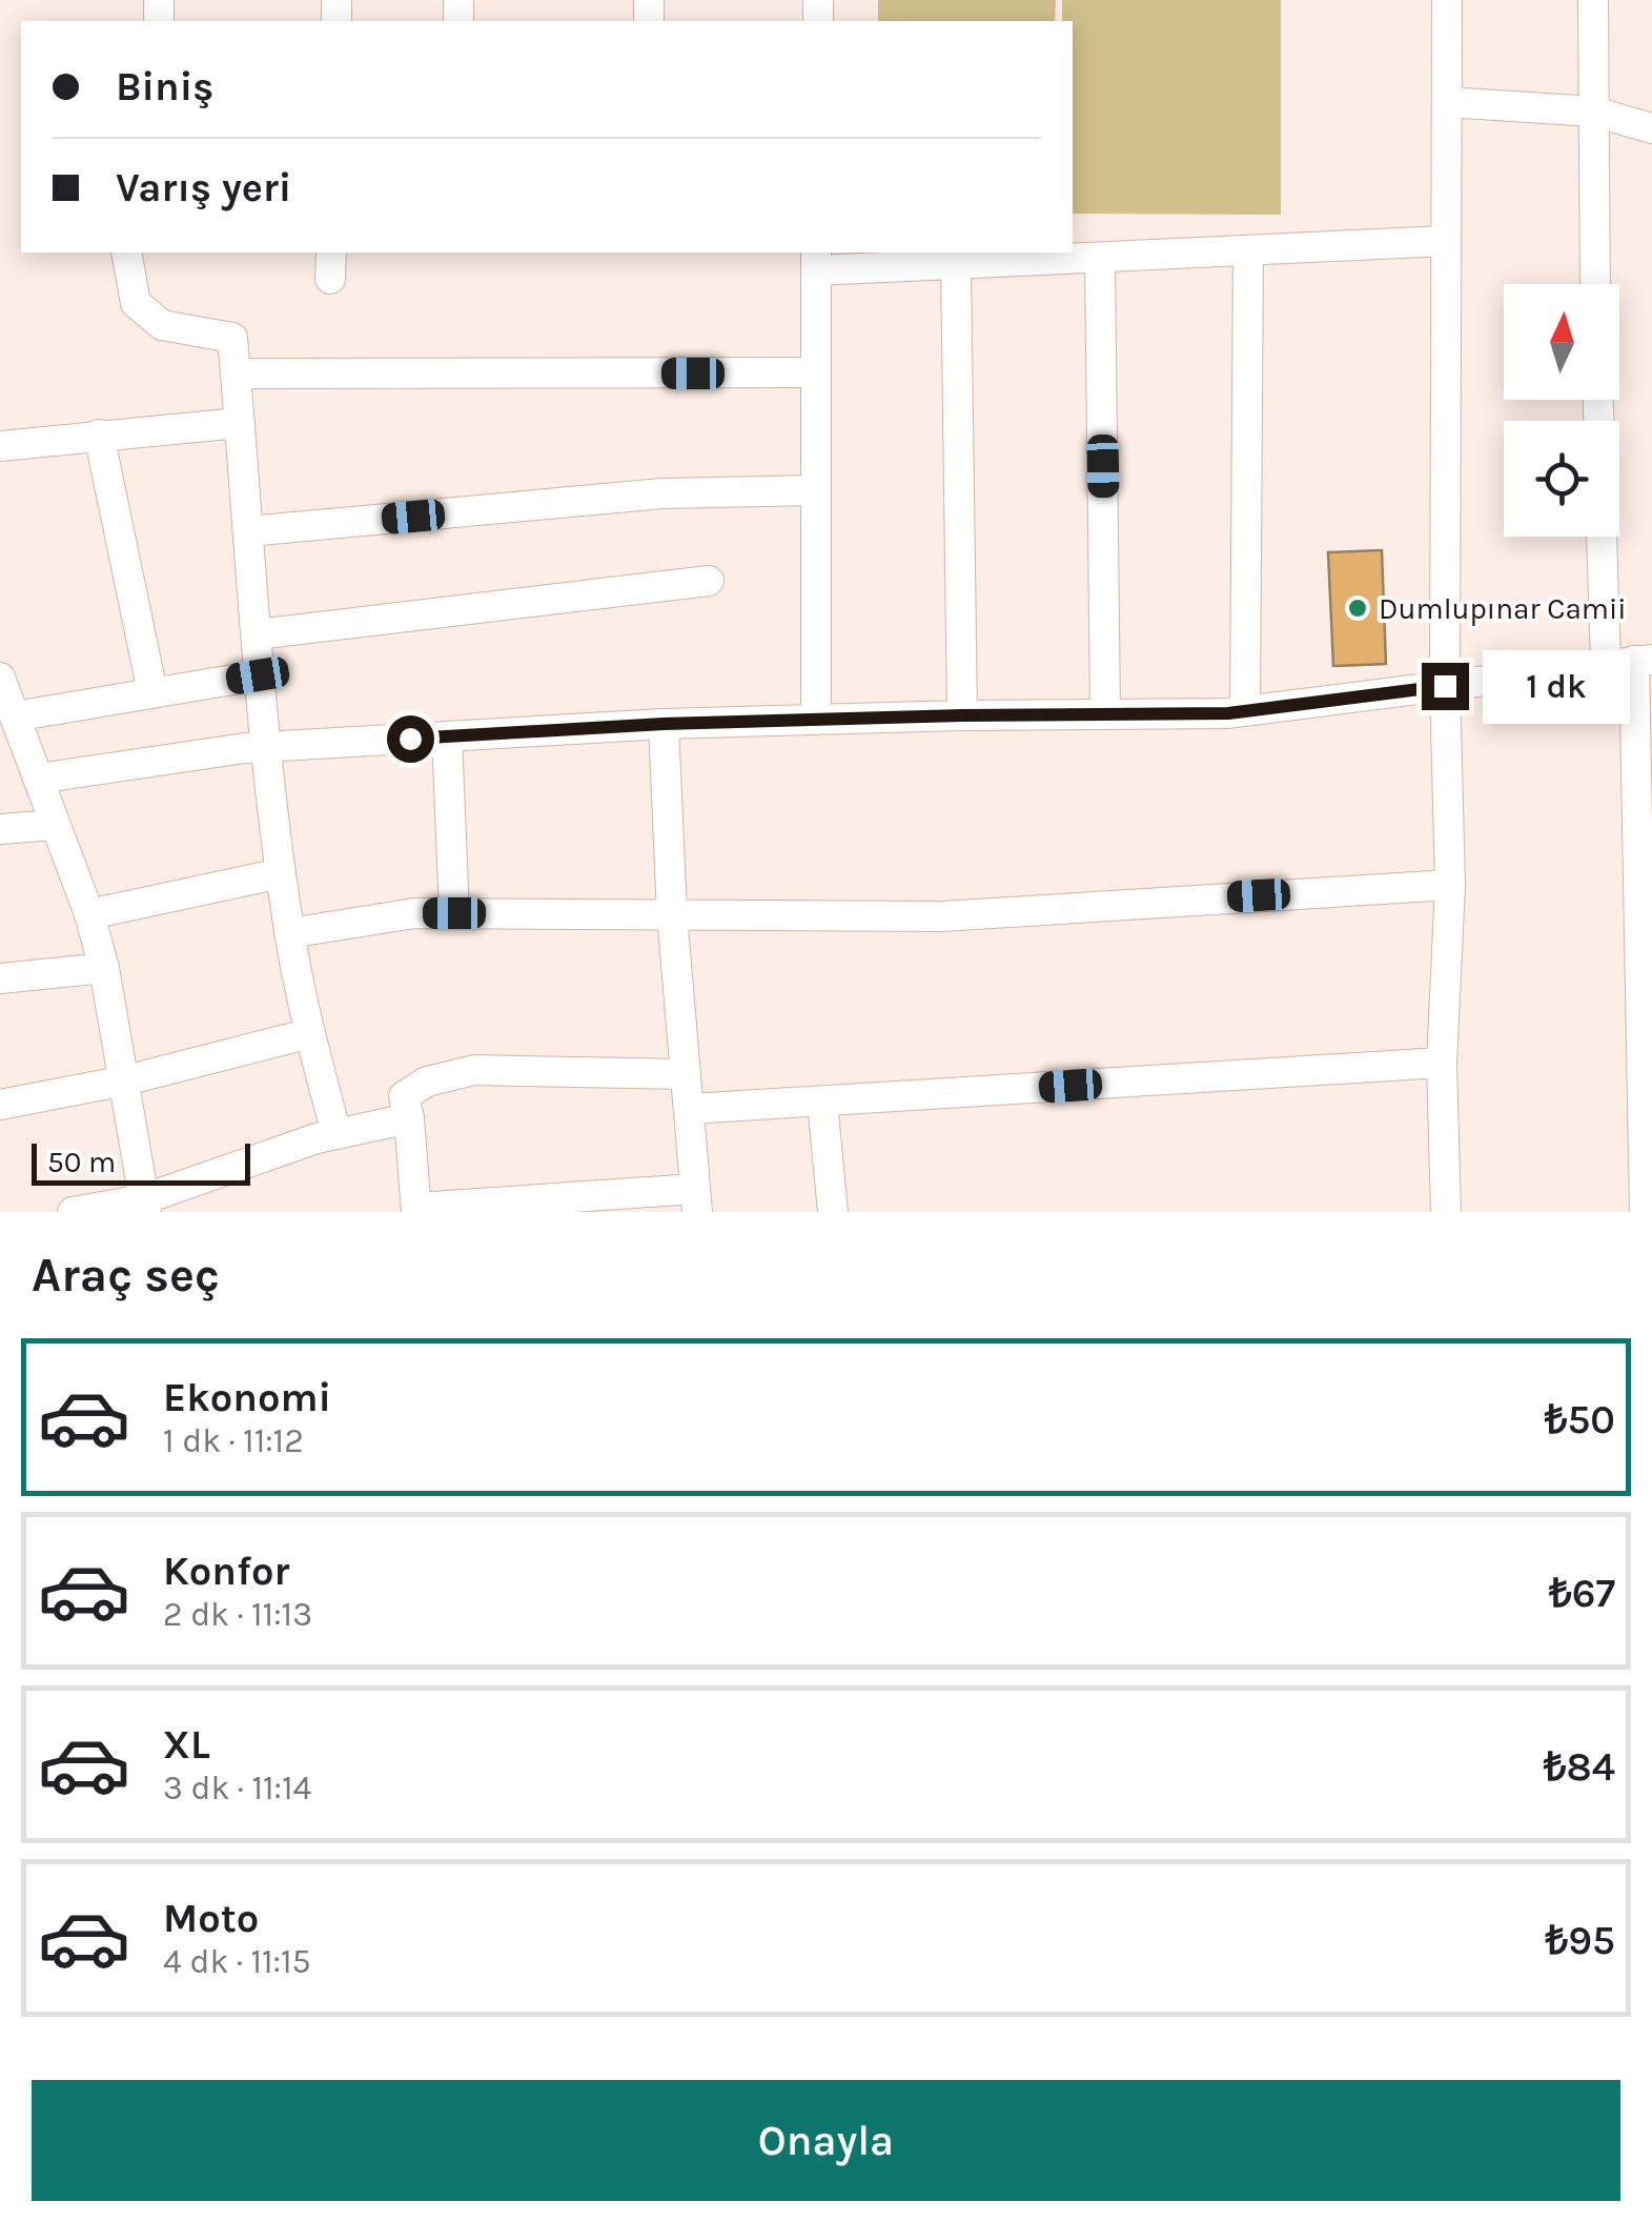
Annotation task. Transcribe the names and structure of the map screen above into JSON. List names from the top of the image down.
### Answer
{
  "places": ["Dumlupınar Camii"],
  "scale_bar": "50 m",
  "north": "top",
  "page": {
    "banner": ["Biniş", "Varış yeri"],
    "bubble": "1 dk",
    "scale": "50 m",
    "heading": "Araç seç",
    "list": [
      {
        "name": "Ekonomi",
        "note": "1 dk · 11:12",
        "value": "₺50"
      },
      {
        "name": "Konfor",
        "note": "2 dk · 11:13",
        "value": "₺67"
      },
      {
        "name": "XL",
        "note": "3 dk · 11:14",
        "value": "₺84"
      },
      {
        "name": "Moto",
        "note": "4 dk · 11:15",
        "value": "₺95"
      }
    ],
    "buttons": "Onayla"
  }
}
